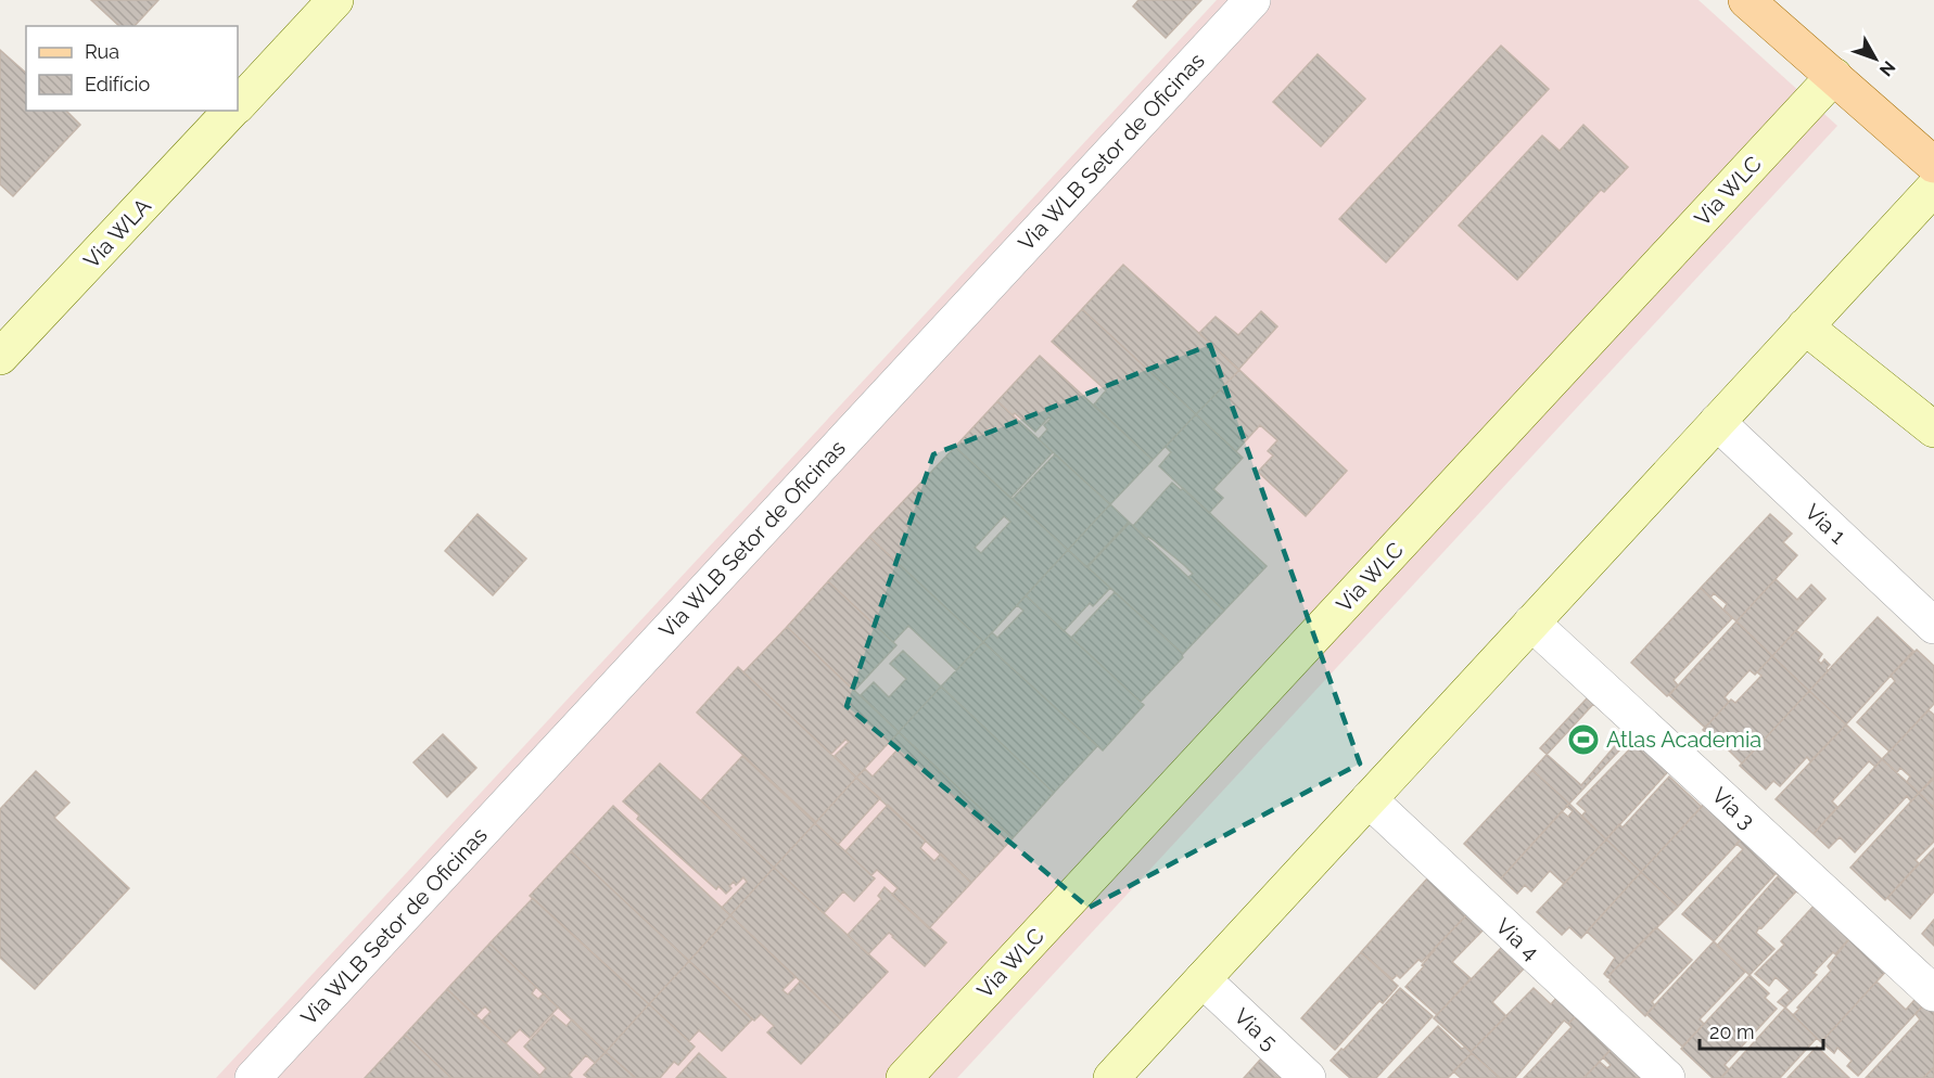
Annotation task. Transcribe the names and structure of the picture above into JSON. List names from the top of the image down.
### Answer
{
  "streets": {
    "street": [
      "Via WLB Setor de Oficinas",
      "Via WLC",
      "Via WLA",
      "Via 1",
      "Via 3",
      "Via 4",
      "Via 5"
    ]
  },
  "places": {
    "sports": ["Atlas Academia"]
  },
  "legend": ["Rua", "Edifício"],
  "scale_bar": "20 m",
  "north": "bottom right"
}
